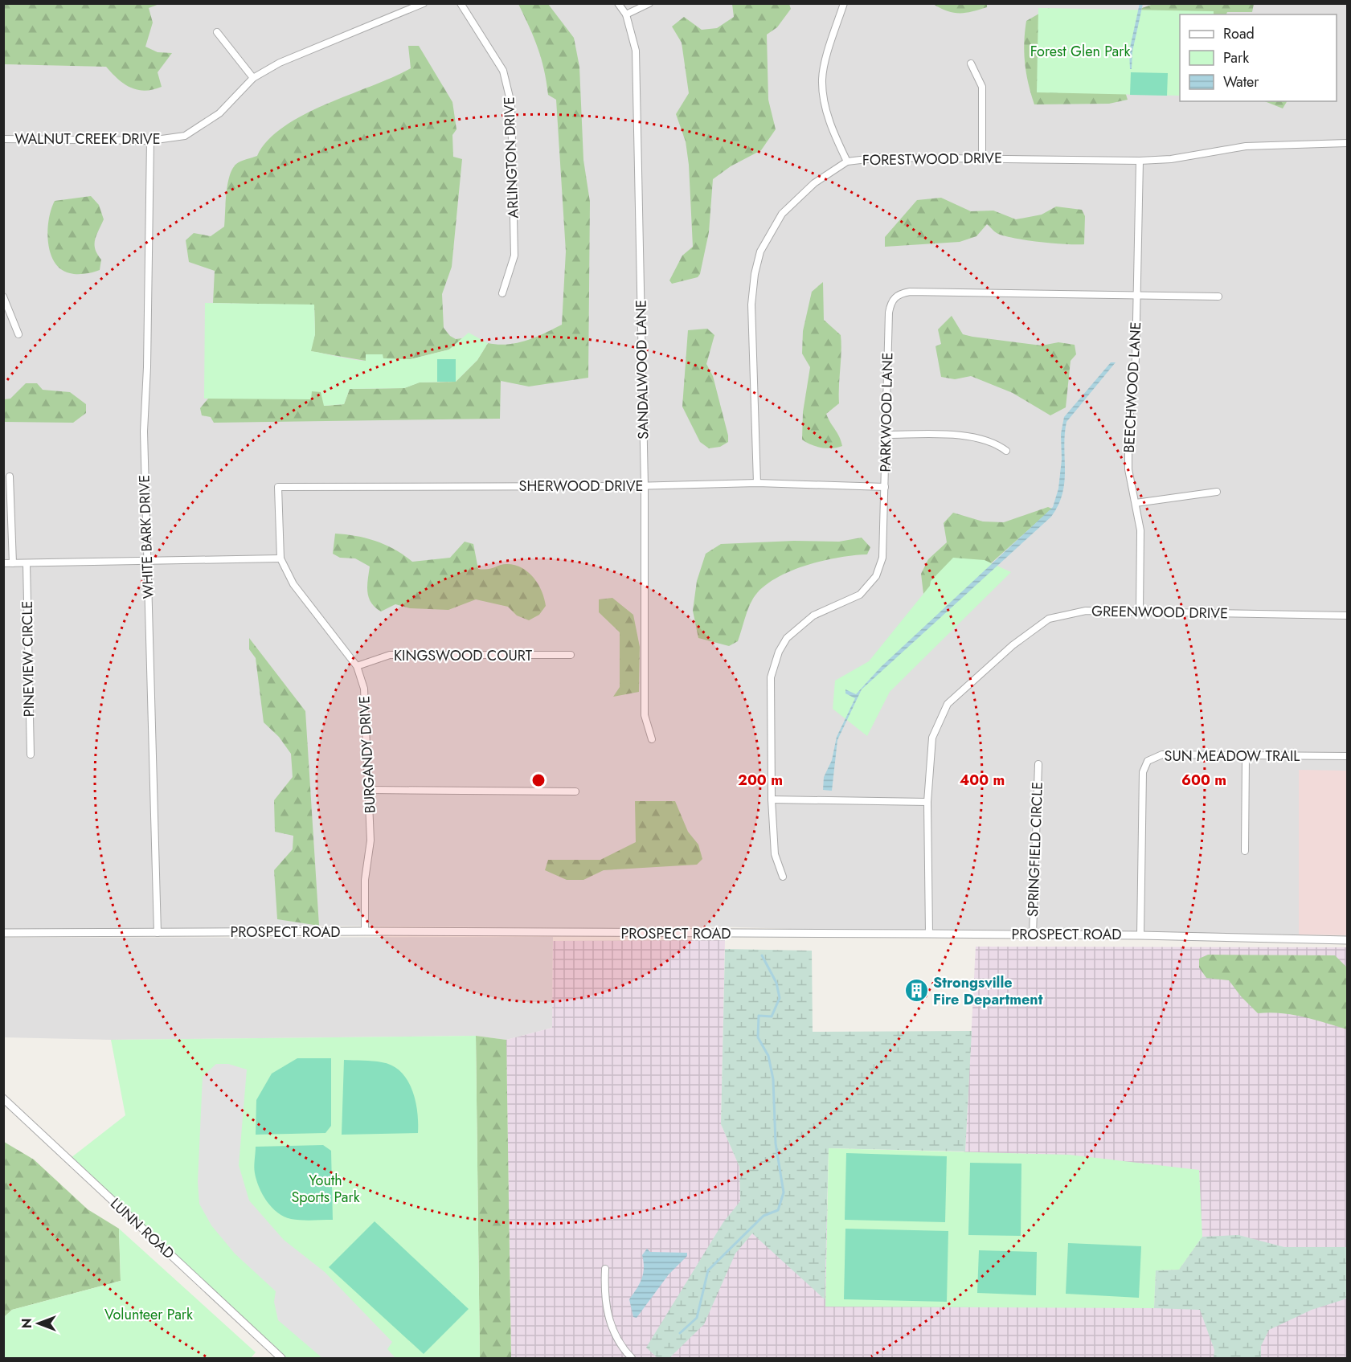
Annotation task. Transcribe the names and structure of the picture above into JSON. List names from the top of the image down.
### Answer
{
  "streets": {
    "street": [
      "WALNUT CREEK DRIVE",
      "ARLINGTON DRIVE",
      "FORESTWOOD DRIVE",
      "SANDALWOOD LANE",
      "BEECHWOOD LANE",
      "PARKWOOD LANE",
      "SHERWOOD DRIVE",
      "WHITE BARK DRIVE",
      "GREENWOOD DRIVE",
      "KINGSWOOD COURT",
      "PINEVIEW CIRCLE",
      "BURGANDY DRIVE",
      "SUN MEADOW TRAIL",
      "SPRINGFIELD CIRCLE",
      "PROSPECT ROAD",
      "LUNN ROAD"
    ]
  },
  "crossings": [
    ["WALNUT CREEK DRIVE", "WHITE BARK DRIVE"],
    ["FORESTWOOD DRIVE", "BEECHWOOD LANE"],
    ["FORESTWOOD DRIVE", "SHERWOOD DRIVE"],
    ["SANDALWOOD LANE", "SHERWOOD DRIVE"],
    ["BEECHWOOD LANE", "PARKWOOD LANE"],
    ["BEECHWOOD LANE", "GREENWOOD DRIVE"],
    ["PARKWOOD LANE", "SHERWOOD DRIVE"],
    ["SHERWOOD DRIVE", "BURGANDY DRIVE"],
    ["WHITE BARK DRIVE", "PROSPECT ROAD"],
    ["GREENWOOD DRIVE", "PROSPECT ROAD"],
    ["KINGSWOOD COURT", "BURGANDY DRIVE"],
    ["BURGANDY DRIVE", "PROSPECT ROAD"],
    ["SUN MEADOW TRAIL", "PROSPECT ROAD"],
    ["SPRINGFIELD CIRCLE", "PROSPECT ROAD"]
  ],
  "parks": ["Forest Glen Park", "Youth Sports Park", "Volunteer Park"],
  "places": {
    "building": ["Strongsville Fire Department"]
  },
  "legend": ["Road", "Park", "Water"],
  "north": "left",
  "rings": ["200 m", "400 m", "600 m"]
}
